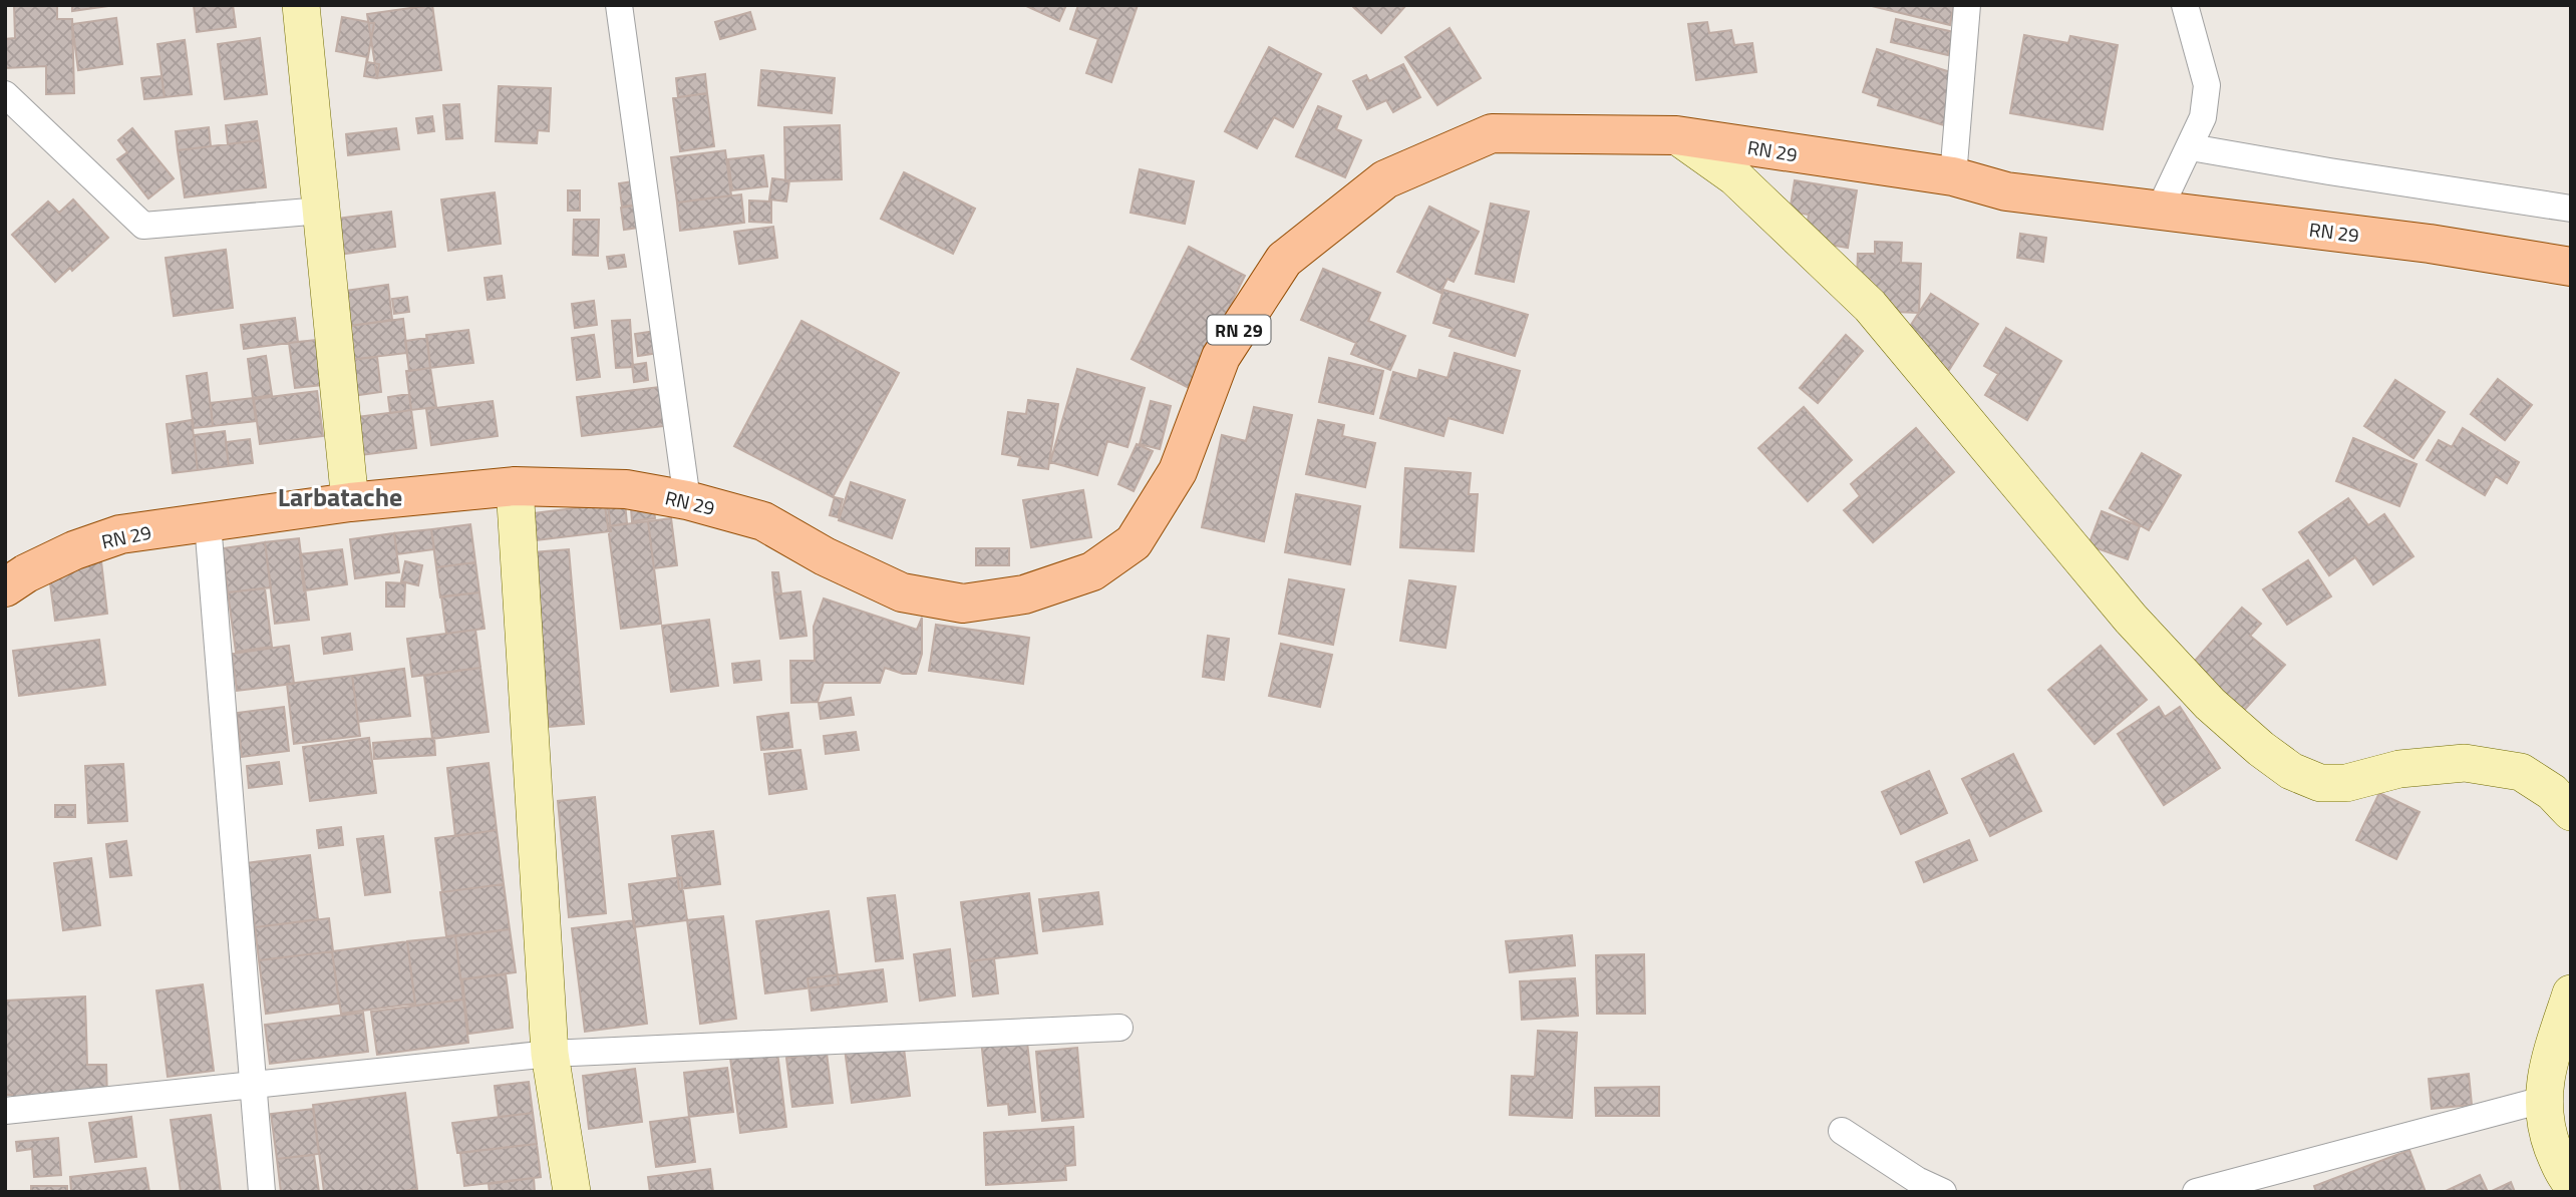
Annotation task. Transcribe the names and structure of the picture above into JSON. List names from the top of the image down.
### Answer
{
  "streets": {
    "main road": ["RN 29"]
  },
  "districts": ["Larbatache"]
}
